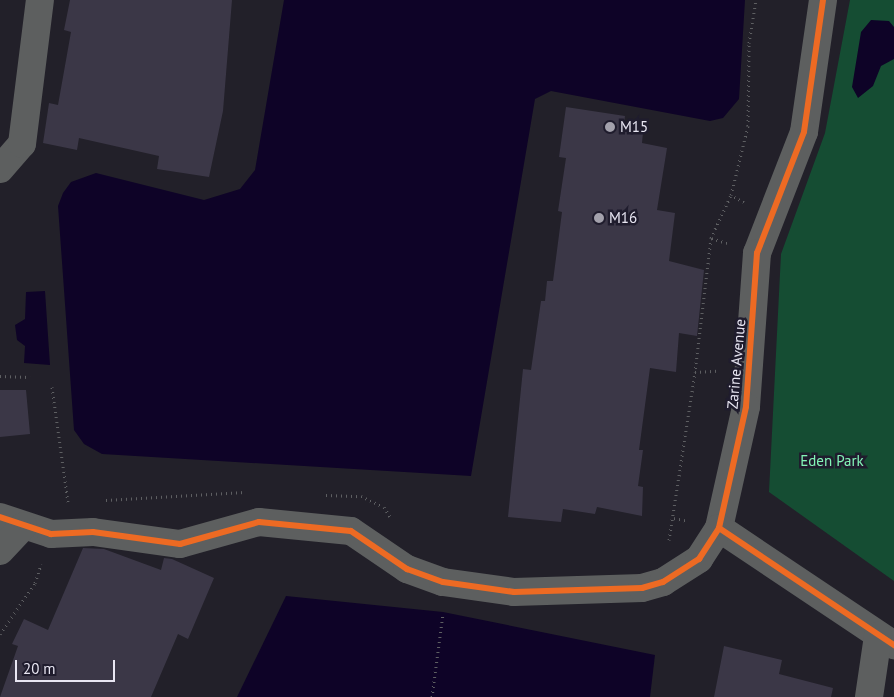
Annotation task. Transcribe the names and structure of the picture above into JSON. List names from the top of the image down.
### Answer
{
  "streets": {
    "street": ["Zarine Avenue"]
  },
  "parks": ["Eden Park"],
  "places": ["M15", "M16"],
  "scale_bar": "20 m"
}
